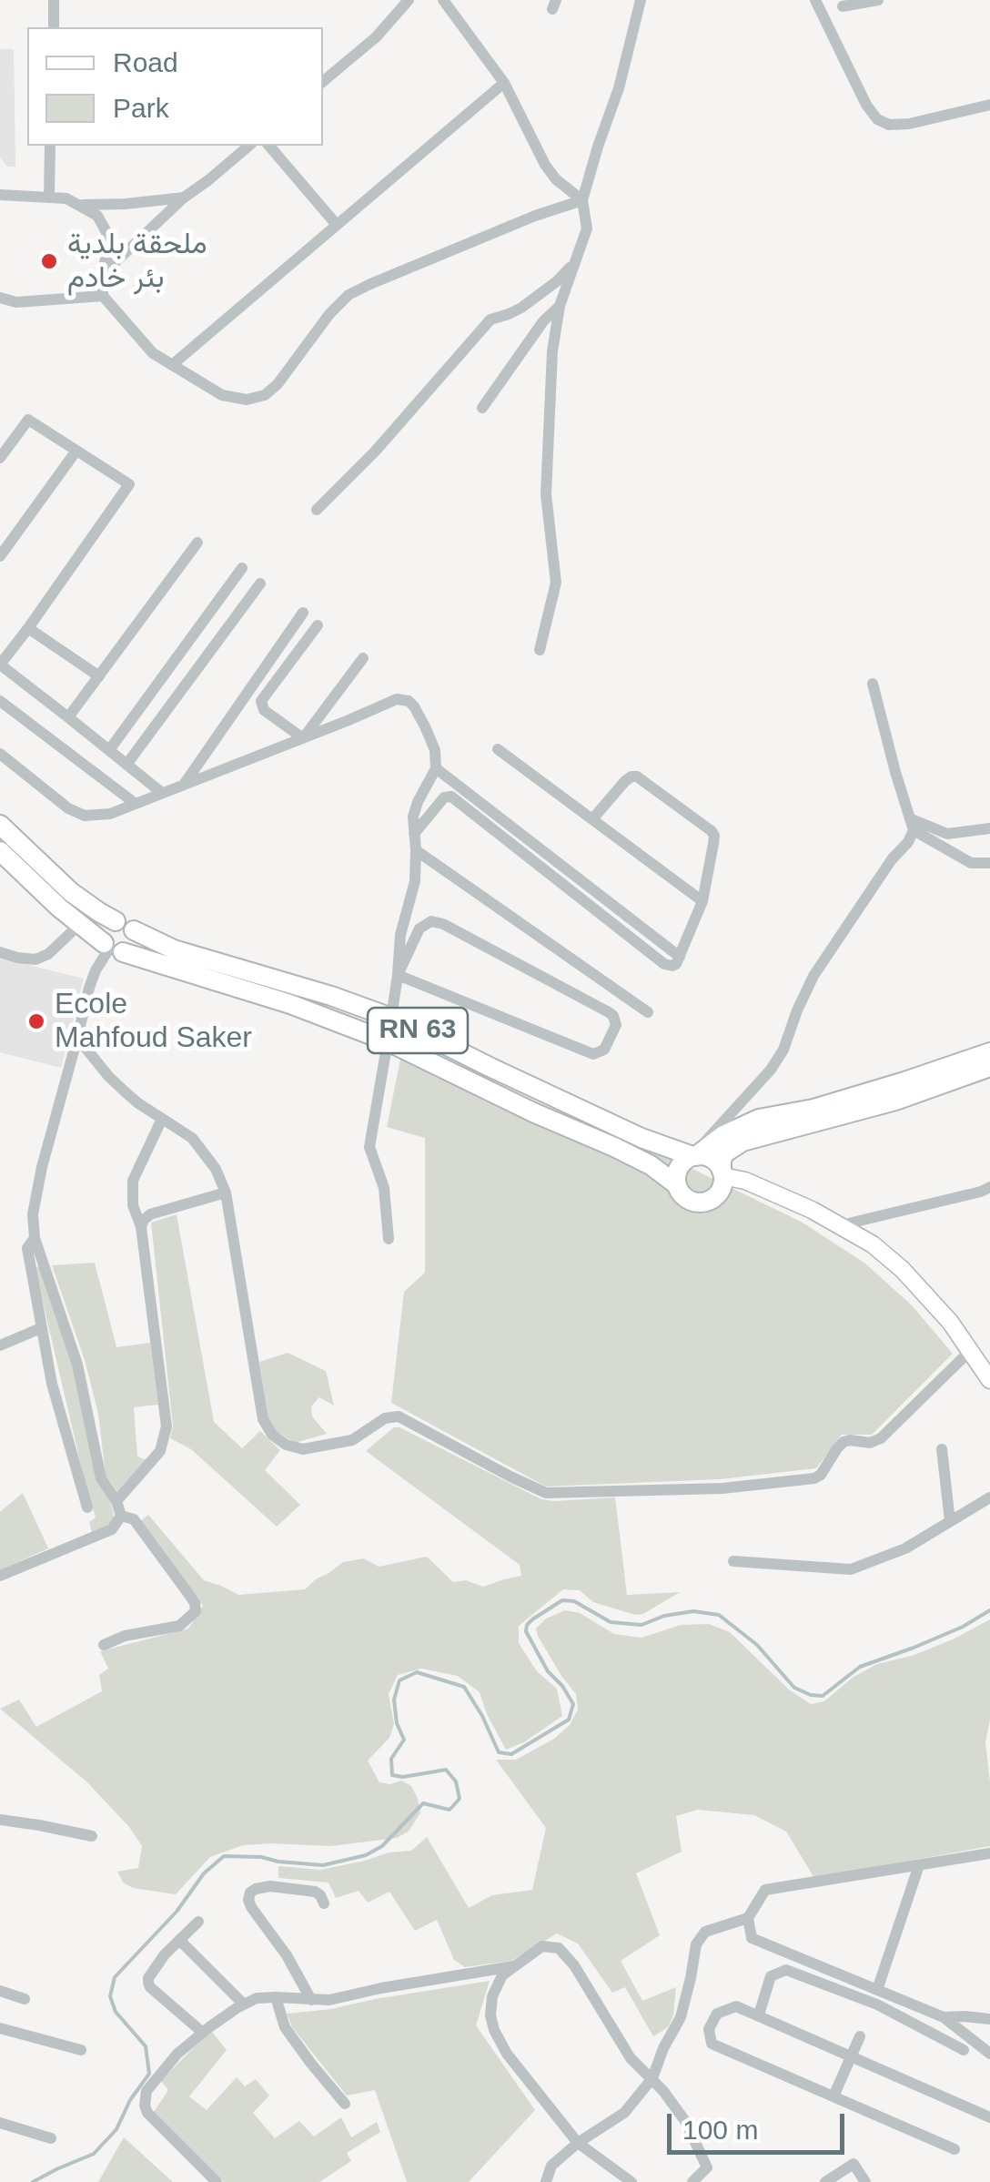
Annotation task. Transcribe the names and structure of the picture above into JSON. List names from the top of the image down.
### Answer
{
  "streets": {
    "highway": ["RN 63"]
  },
  "places": ["ملحقة بلدية بئر خادم", "Ecole Mahfoud Saker"],
  "legend": ["Road", "Park"],
  "scale_bar": "100 m"
}
